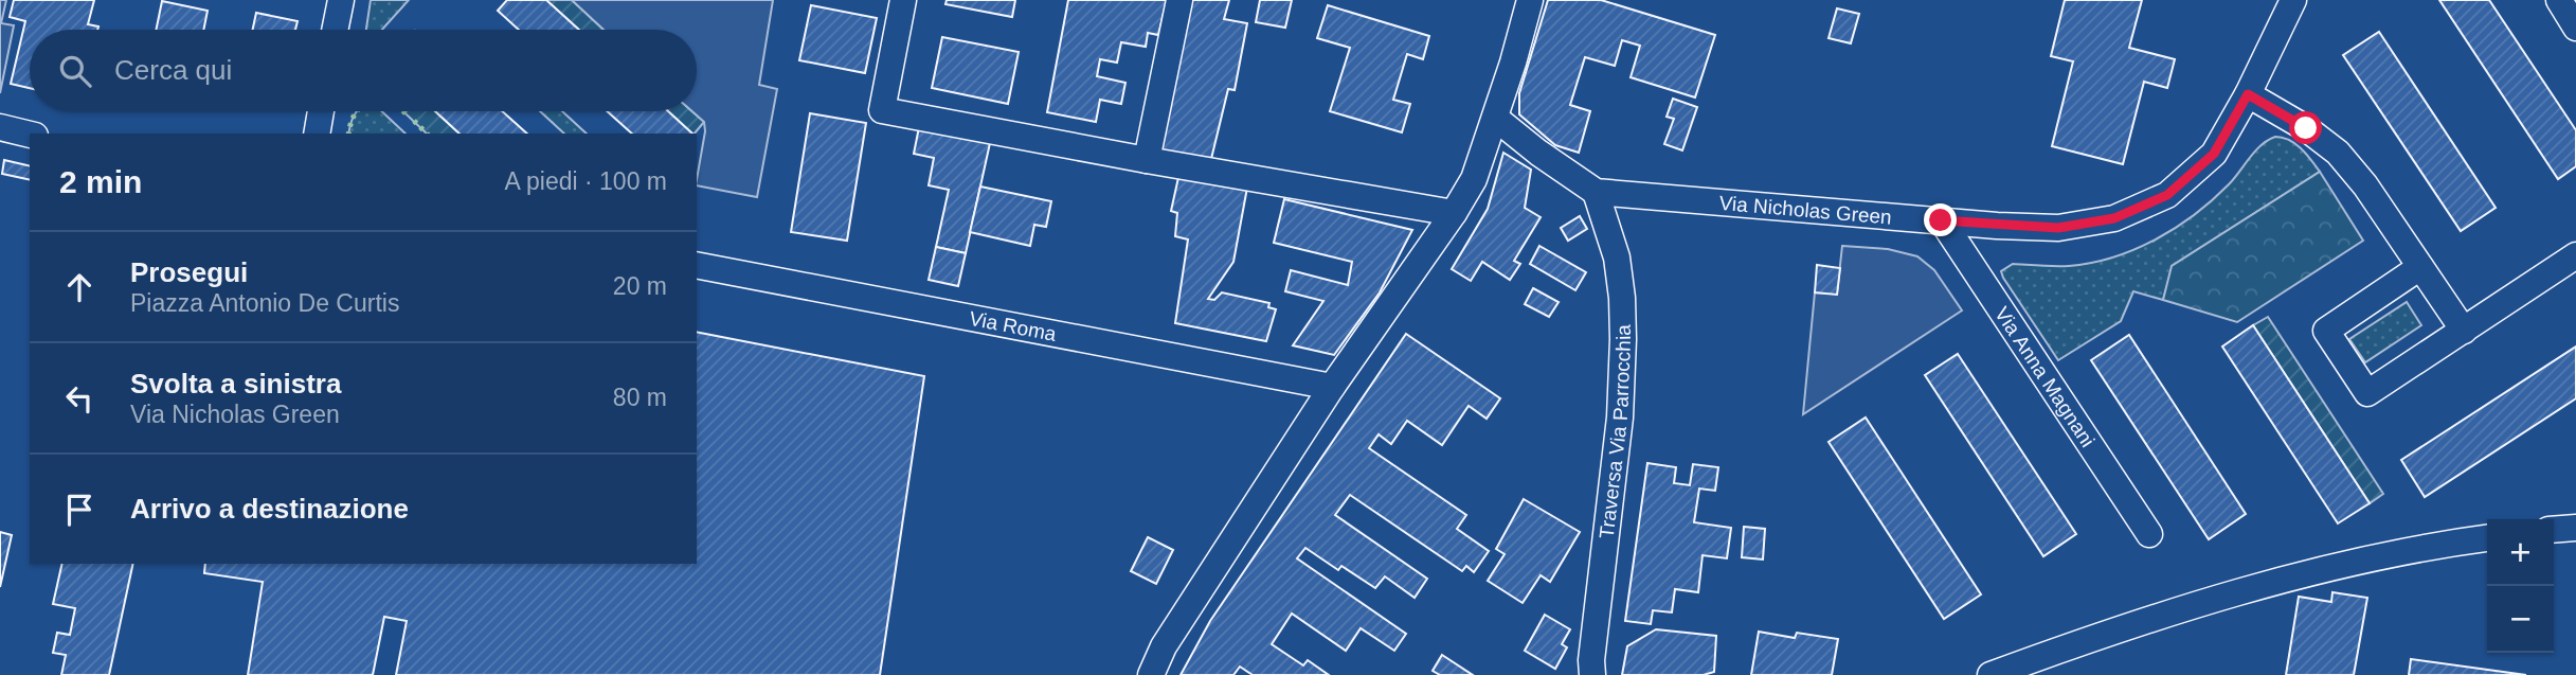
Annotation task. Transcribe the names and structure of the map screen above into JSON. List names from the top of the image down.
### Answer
{
  "streets": {
    "street": [
      "Via Nicholas Green",
      "Via Roma",
      "Via Anna Magnani",
      "Traversa Via Parrocchia"
    ]
  },
  "crossings": [
    ["Via Nicholas Green", "Via Anna Magnani"],
    ["Via Nicholas Green", "Traversa Via Parrocchia"]
  ],
  "page": {
    "search": "Cerca qui",
    "heading": ["2 min", "A piedi · 100 m"],
    "list": [
      ["Prosegui", "Piazza Antonio De Curtis", "20 m"],
      ["Svolta a sinistra", "Via Nicholas Green", "80 m"],
      "Arrivo a destinazione"
    ],
    "map_buttons": ["+", "−"]
  }
}
